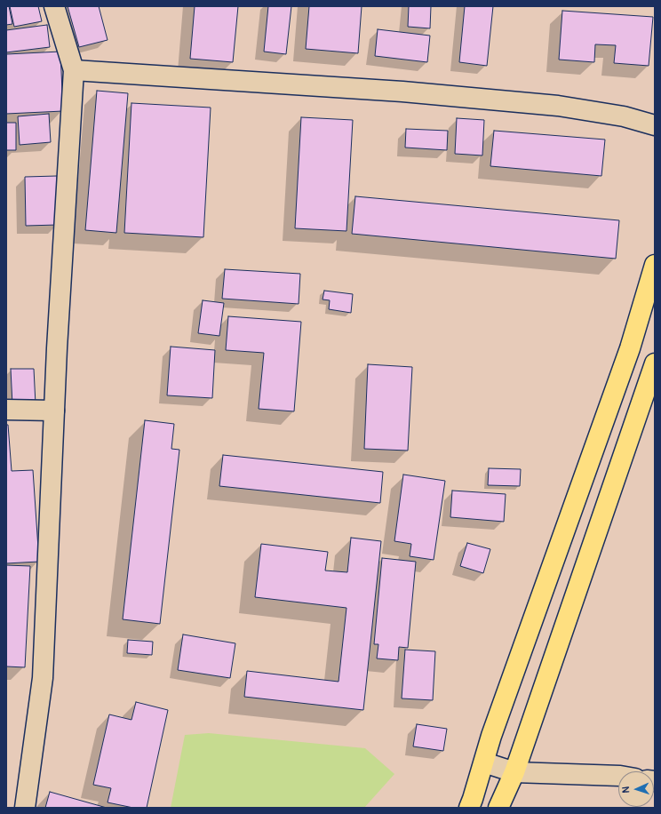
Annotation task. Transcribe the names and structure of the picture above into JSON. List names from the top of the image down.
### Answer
{
  "north": "left"
}
